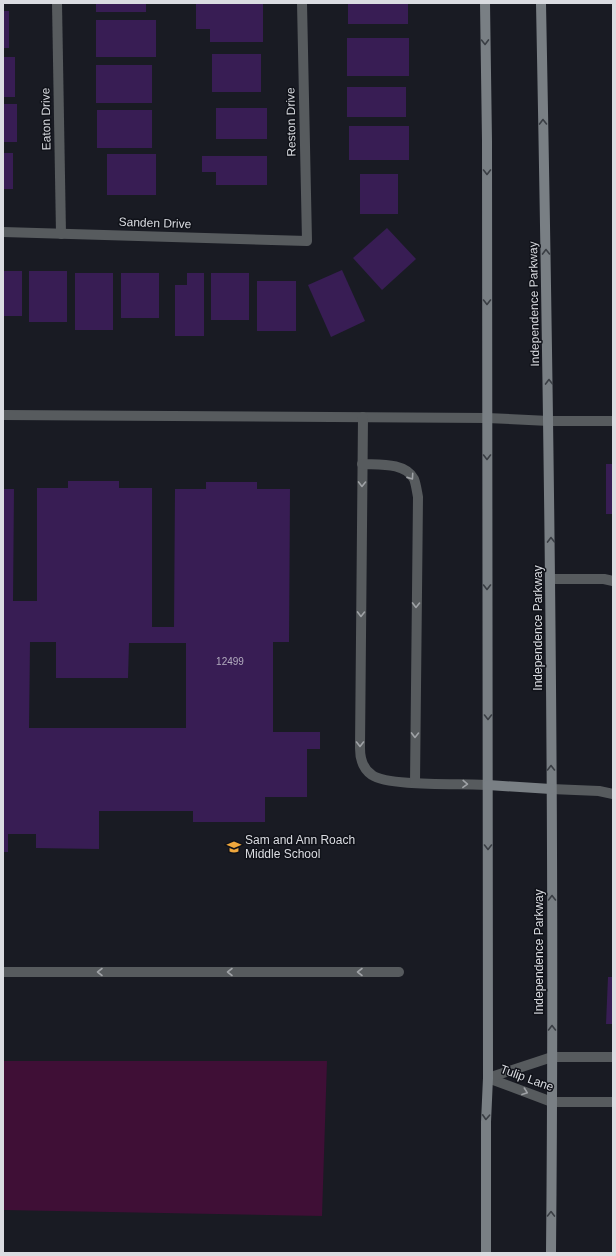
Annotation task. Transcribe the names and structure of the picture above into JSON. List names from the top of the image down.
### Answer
{
  "streets": {
    "main road": ["Independence Parkway"],
    "street": [
      "Eaton Drive",
      "Reston Drive",
      "Sanden Drive",
      "Tulip Lane"
    ]
  },
  "crossings": [
    ["Eaton Drive", "Sanden Drive"],
    ["Reston Drive", "Sanden Drive"],
    ["Independence Parkway", "Tulip Lane"]
  ],
  "places": {
    "school or university": ["Sam and Ann Roach Middle School"]
  },
  "house_numbers": ["12499"]
}
